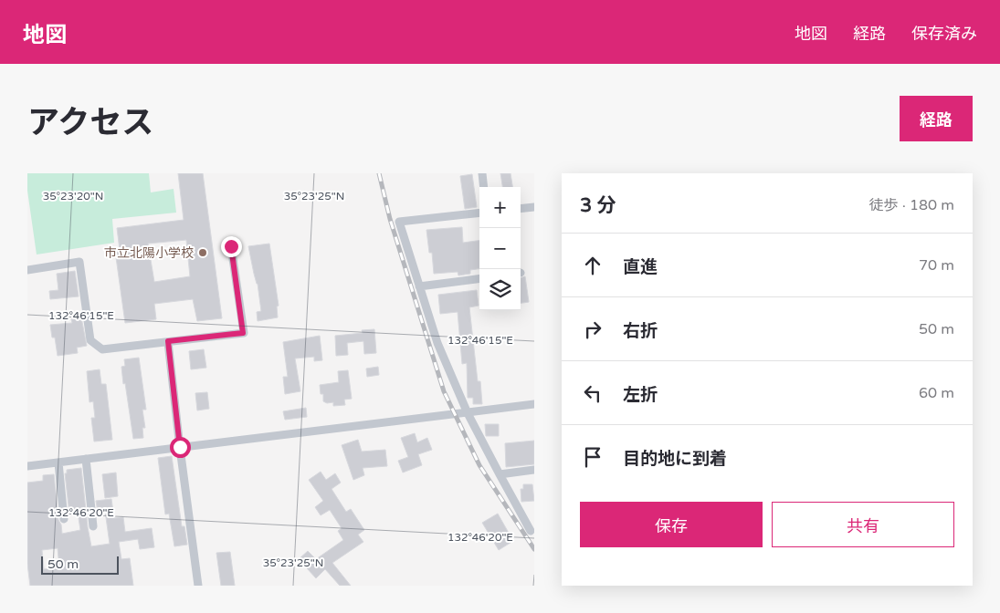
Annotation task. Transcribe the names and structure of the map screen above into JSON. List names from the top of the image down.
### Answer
{
  "places": ["市立北陽小学校"],
  "scale_bar": "50 m",
  "page": {
    "header": "地図",
    "nav": ["地図", "経路", "保存済み"],
    "title": "アクセス",
    "buttons": [
      "経路",
      ["保存", "共有"]
    ],
    "heading": ["3 分", "徒歩 · 180 m"],
    "map_buttons": ["+", "−"],
    "list": [
      ["直進", "70 m"],
      ["右折", "50 m"],
      ["左折", "60 m"],
      "目的地に到着"
    ],
    "scale": "50 m"
  },
  "coordinates": [
    "35°23'20\"N",
    "35°23'25\"N",
    "132°46'15\"E",
    "132°46'20\"E"
  ]
}
